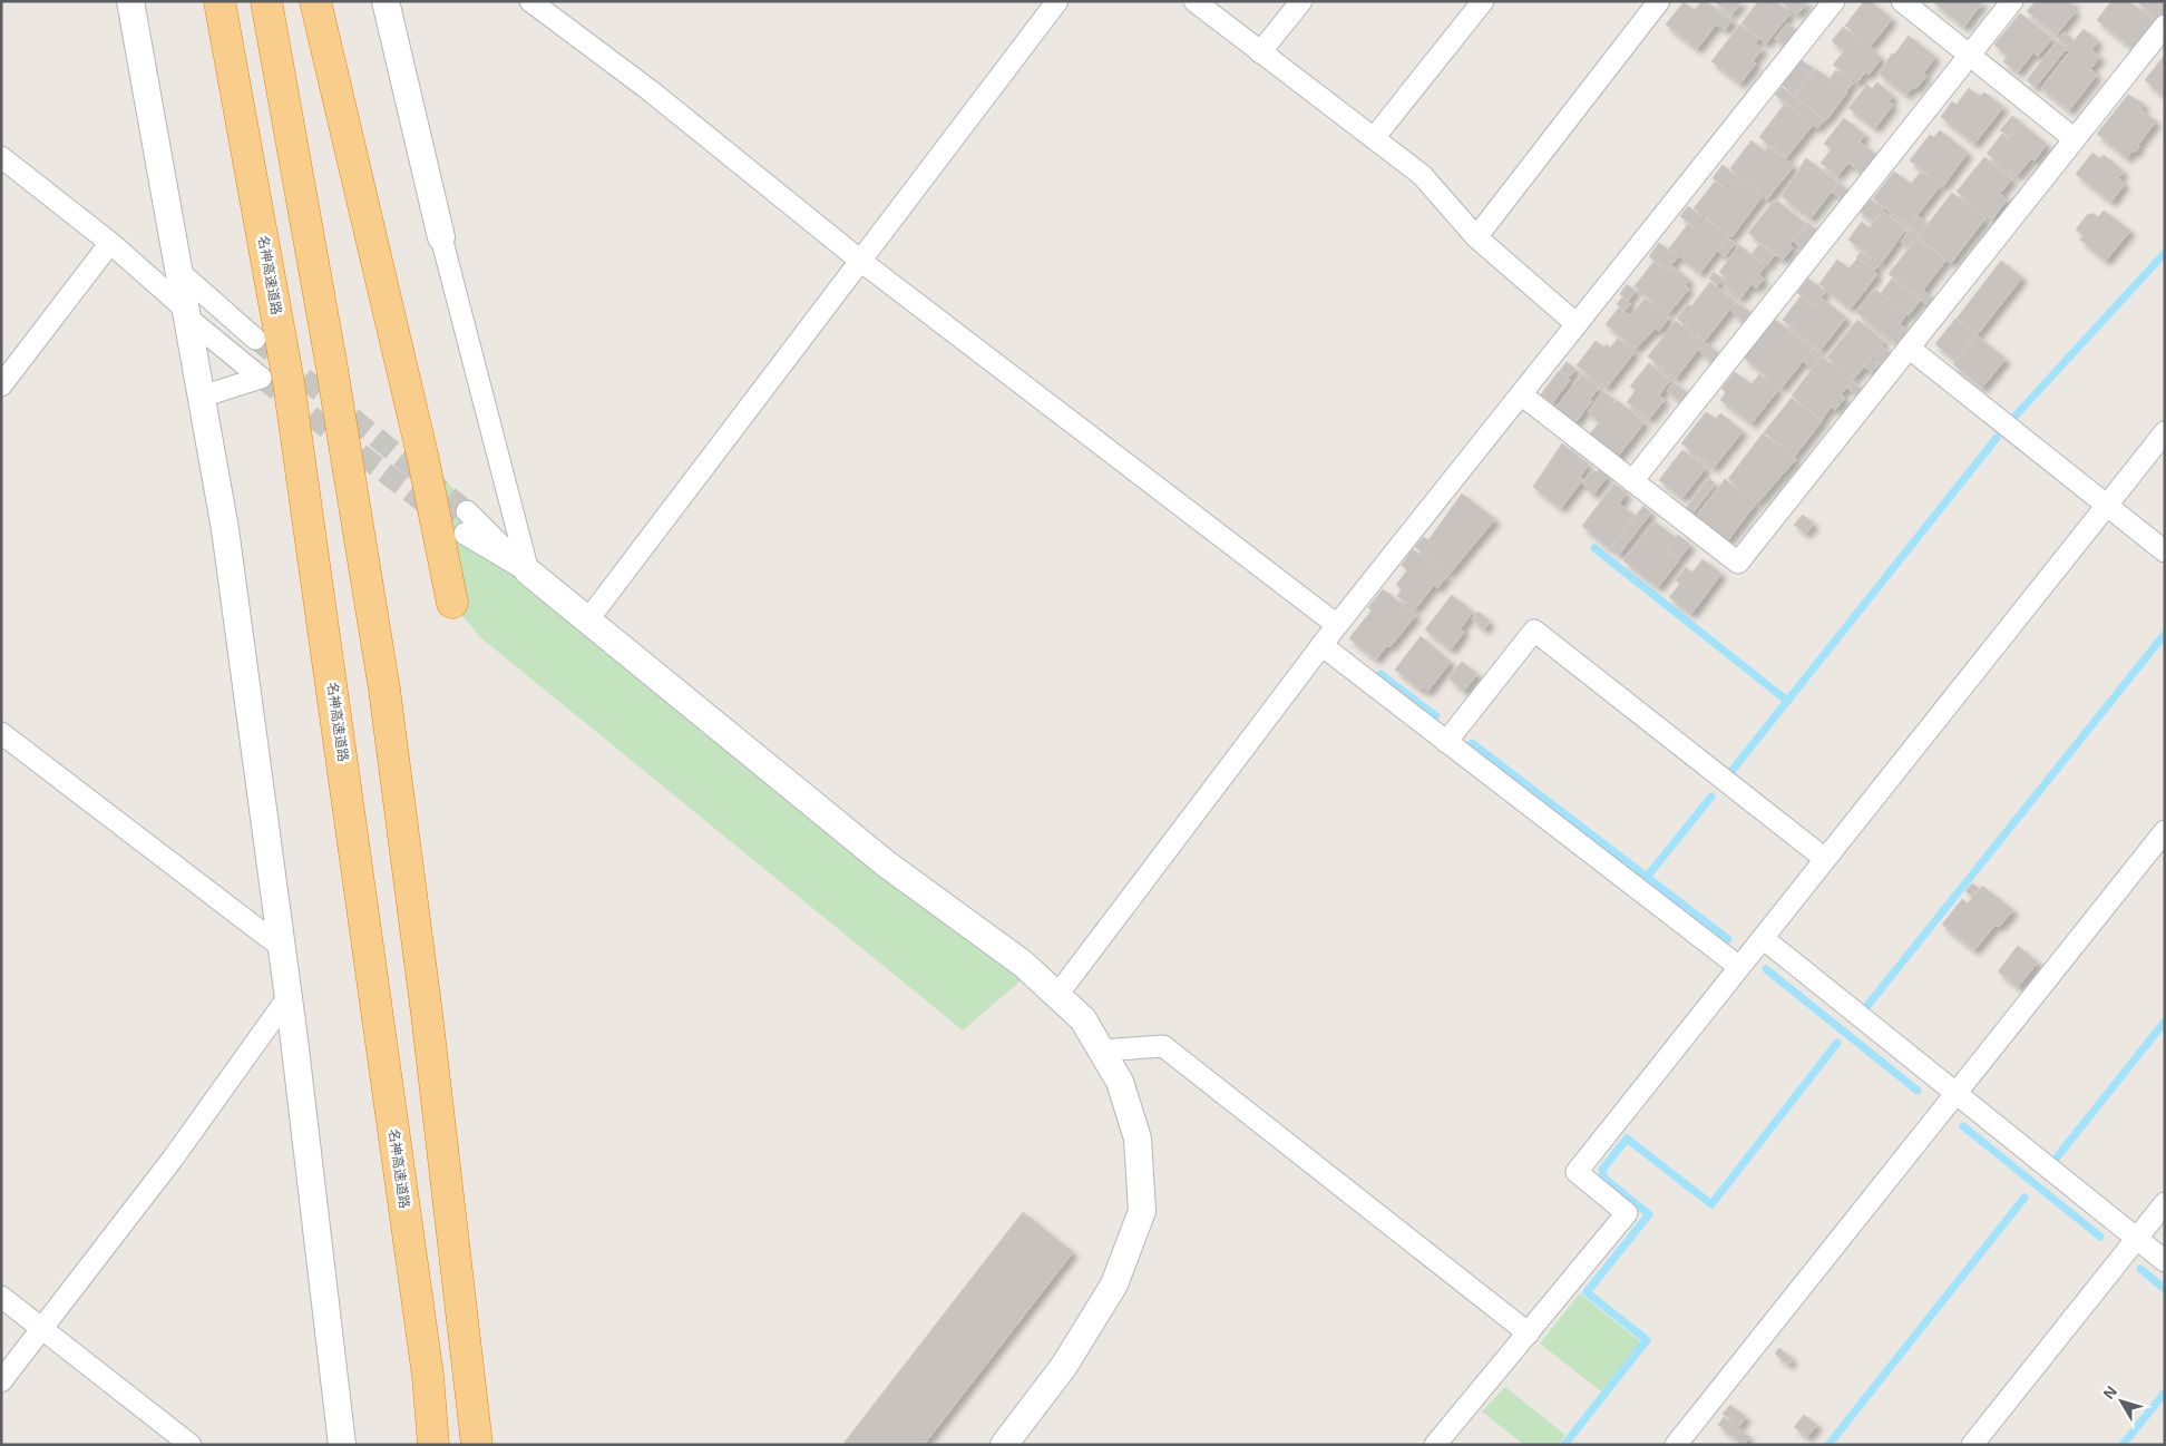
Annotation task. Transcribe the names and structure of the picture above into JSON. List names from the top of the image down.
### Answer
{
  "streets": {
    "highway": ["名神高速道路"]
  },
  "north": "top left"
}
